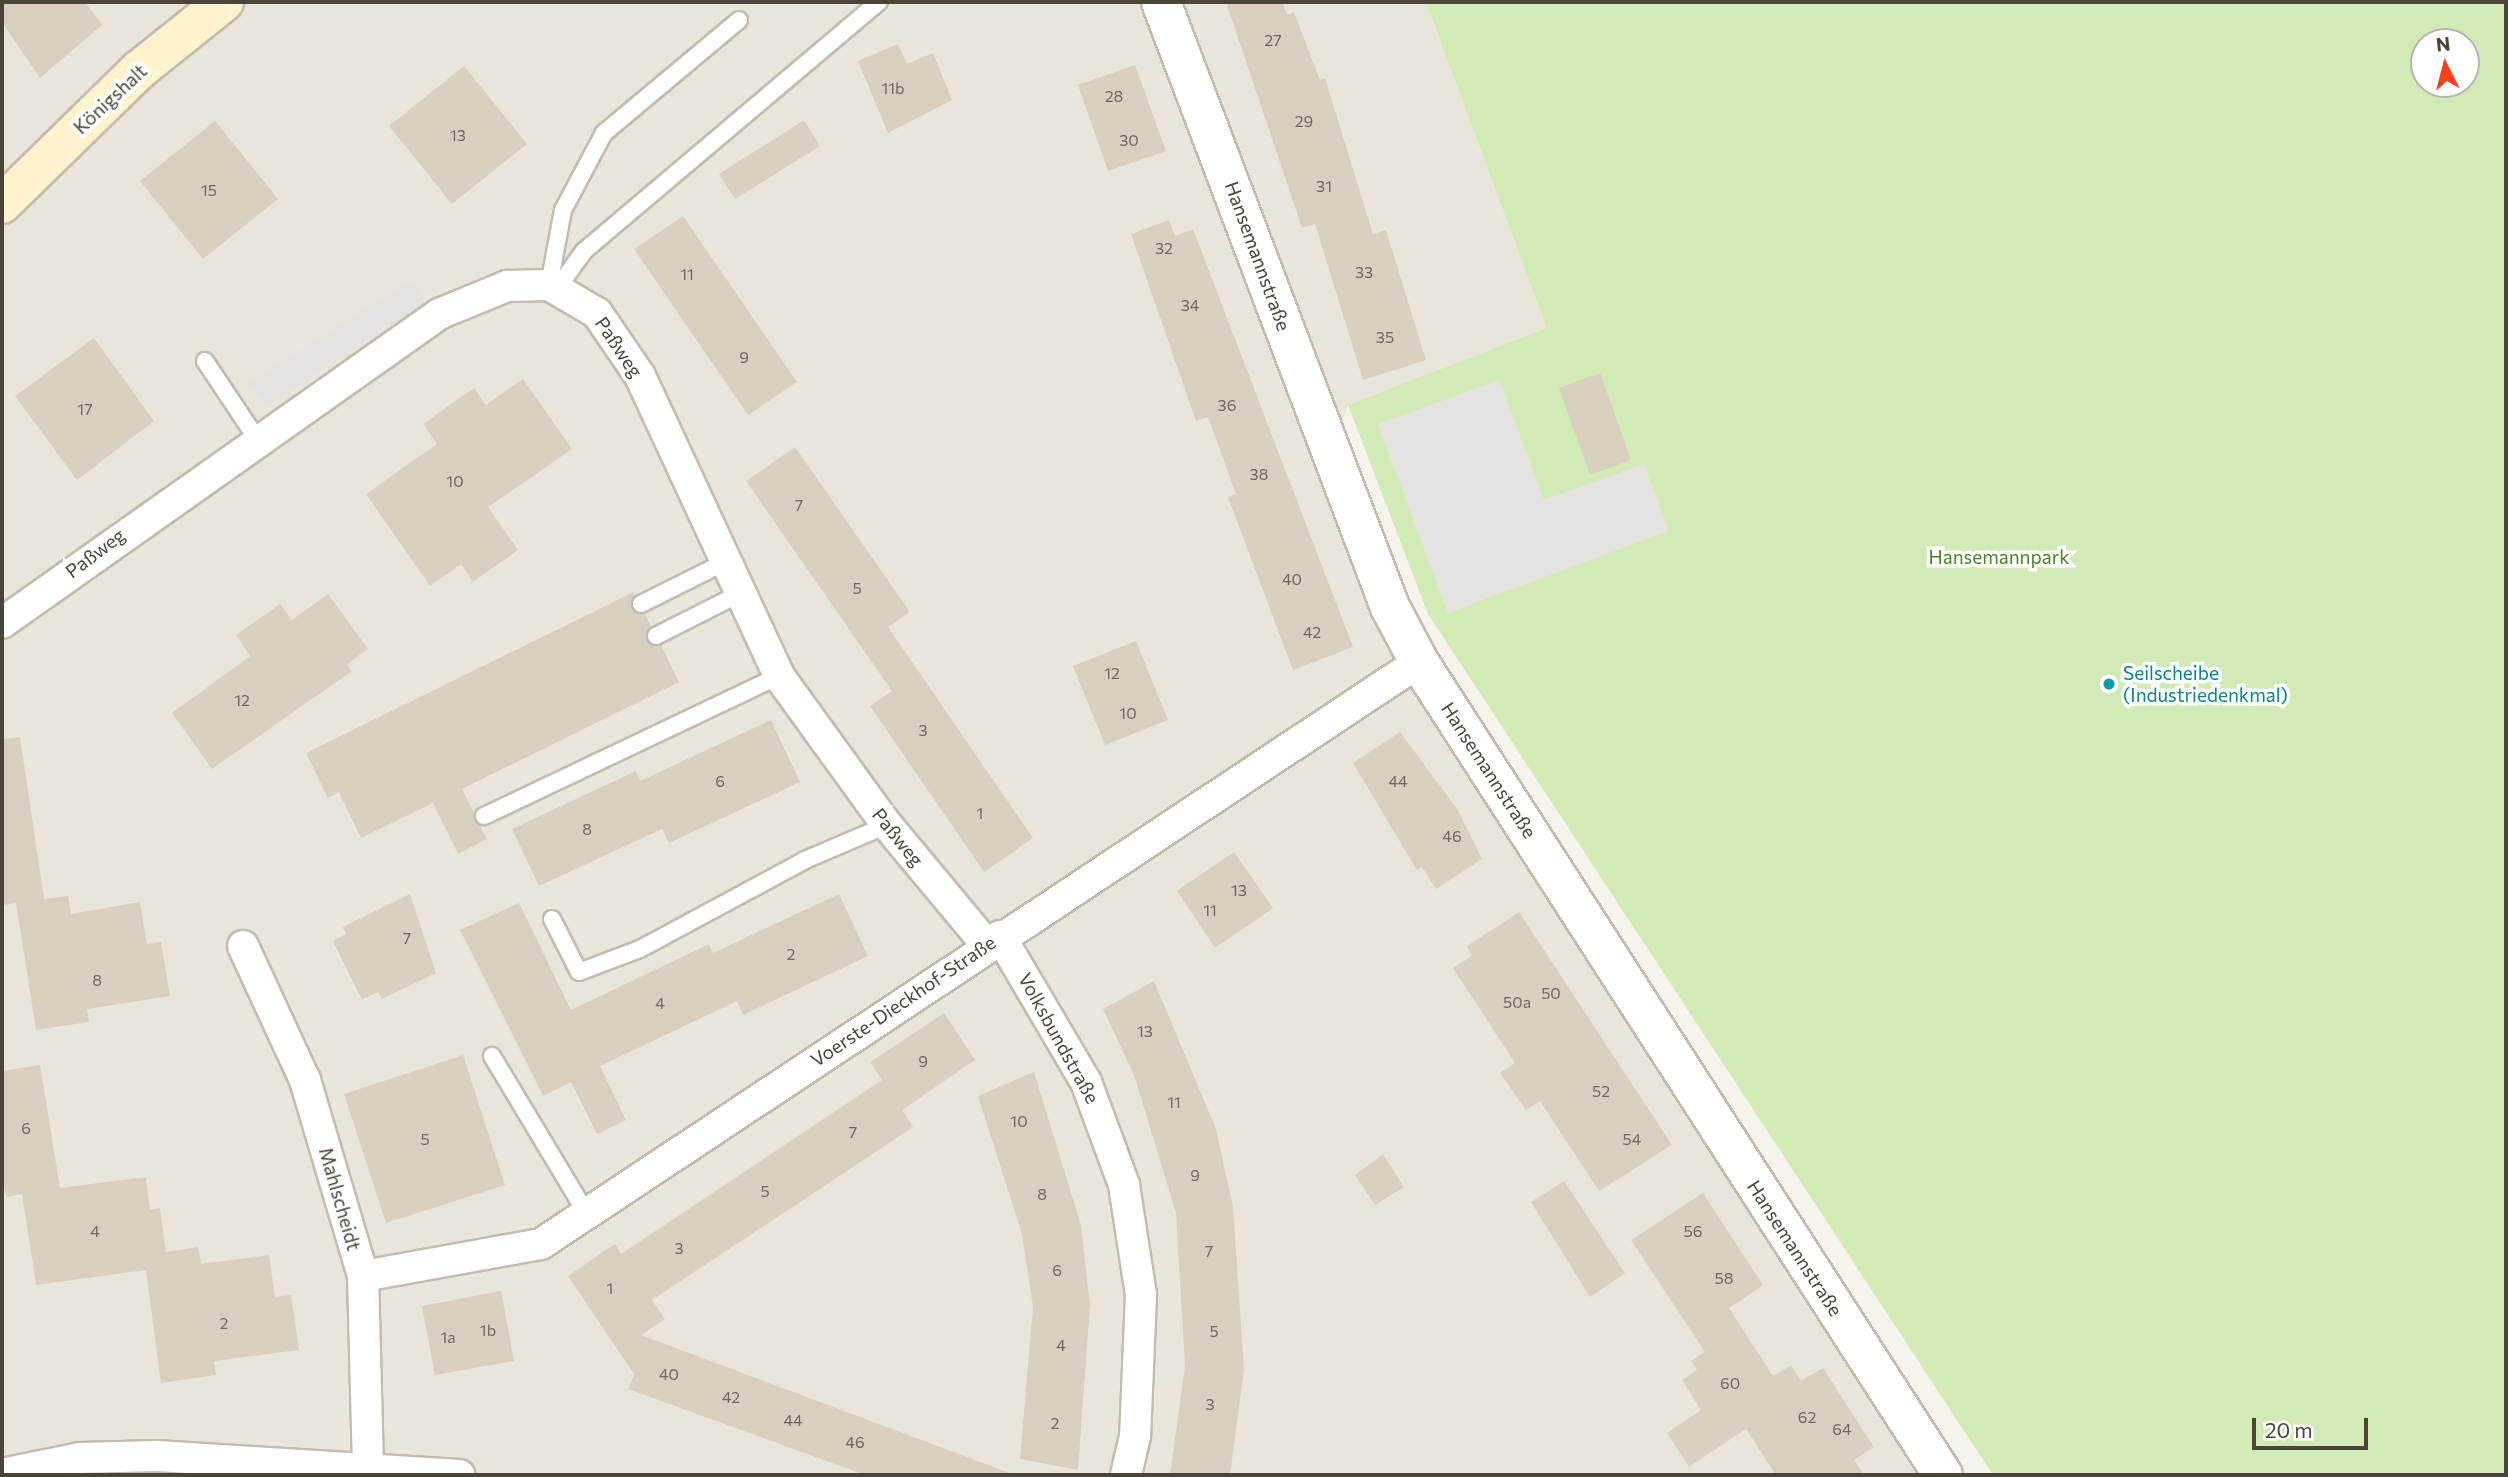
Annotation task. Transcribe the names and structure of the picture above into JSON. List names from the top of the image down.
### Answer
{
  "streets": {
    "main road": ["Königshalt"],
    "street": [
      "Hansemannstraße",
      "Paßweg",
      "Voerste-Dieckhof-Straße",
      "Volksbundstraße",
      "Mahlscheidt"
    ]
  },
  "crossings": [
    ["Hansemannstraße", "Voerste-Dieckhof-Straße"],
    ["Paßweg", "Voerste-Dieckhof-Straße"],
    ["Paßweg", "Volksbundstraße"],
    ["Voerste-Dieckhof-Straße", "Volksbundstraße"],
    ["Voerste-Dieckhof-Straße", "Mahlscheidt"]
  ],
  "parks": ["Hansemannpark"],
  "places": ["Seilscheibe (Industriedenkmal)"],
  "house_numbers": [
    "27",
    "11b",
    "28",
    "29",
    "13",
    "30",
    "31",
    "15",
    "32",
    "33",
    "11",
    "34",
    "35",
    "9",
    "36",
    "17",
    "38",
    "10",
    "7",
    "40",
    "5",
    "42",
    "12",
    "12",
    "10",
    "3",
    "6",
    "44",
    "1",
    "8",
    "46",
    "13",
    "11",
    "7",
    "2",
    "8",
    "50",
    "50a",
    "4",
    "13",
    "9",
    "52",
    "11",
    "10",
    "6",
    "7",
    "5",
    "54",
    "9",
    "5",
    "8",
    "4",
    "56",
    "3",
    "7",
    "6",
    "58",
    "1",
    "2",
    "1b",
    "5",
    "1a",
    "4",
    "40",
    "60",
    "42",
    "3",
    "62",
    "44",
    "2",
    "64",
    "46"
  ],
  "scale_bar": "20 m",
  "north": "top"
}
